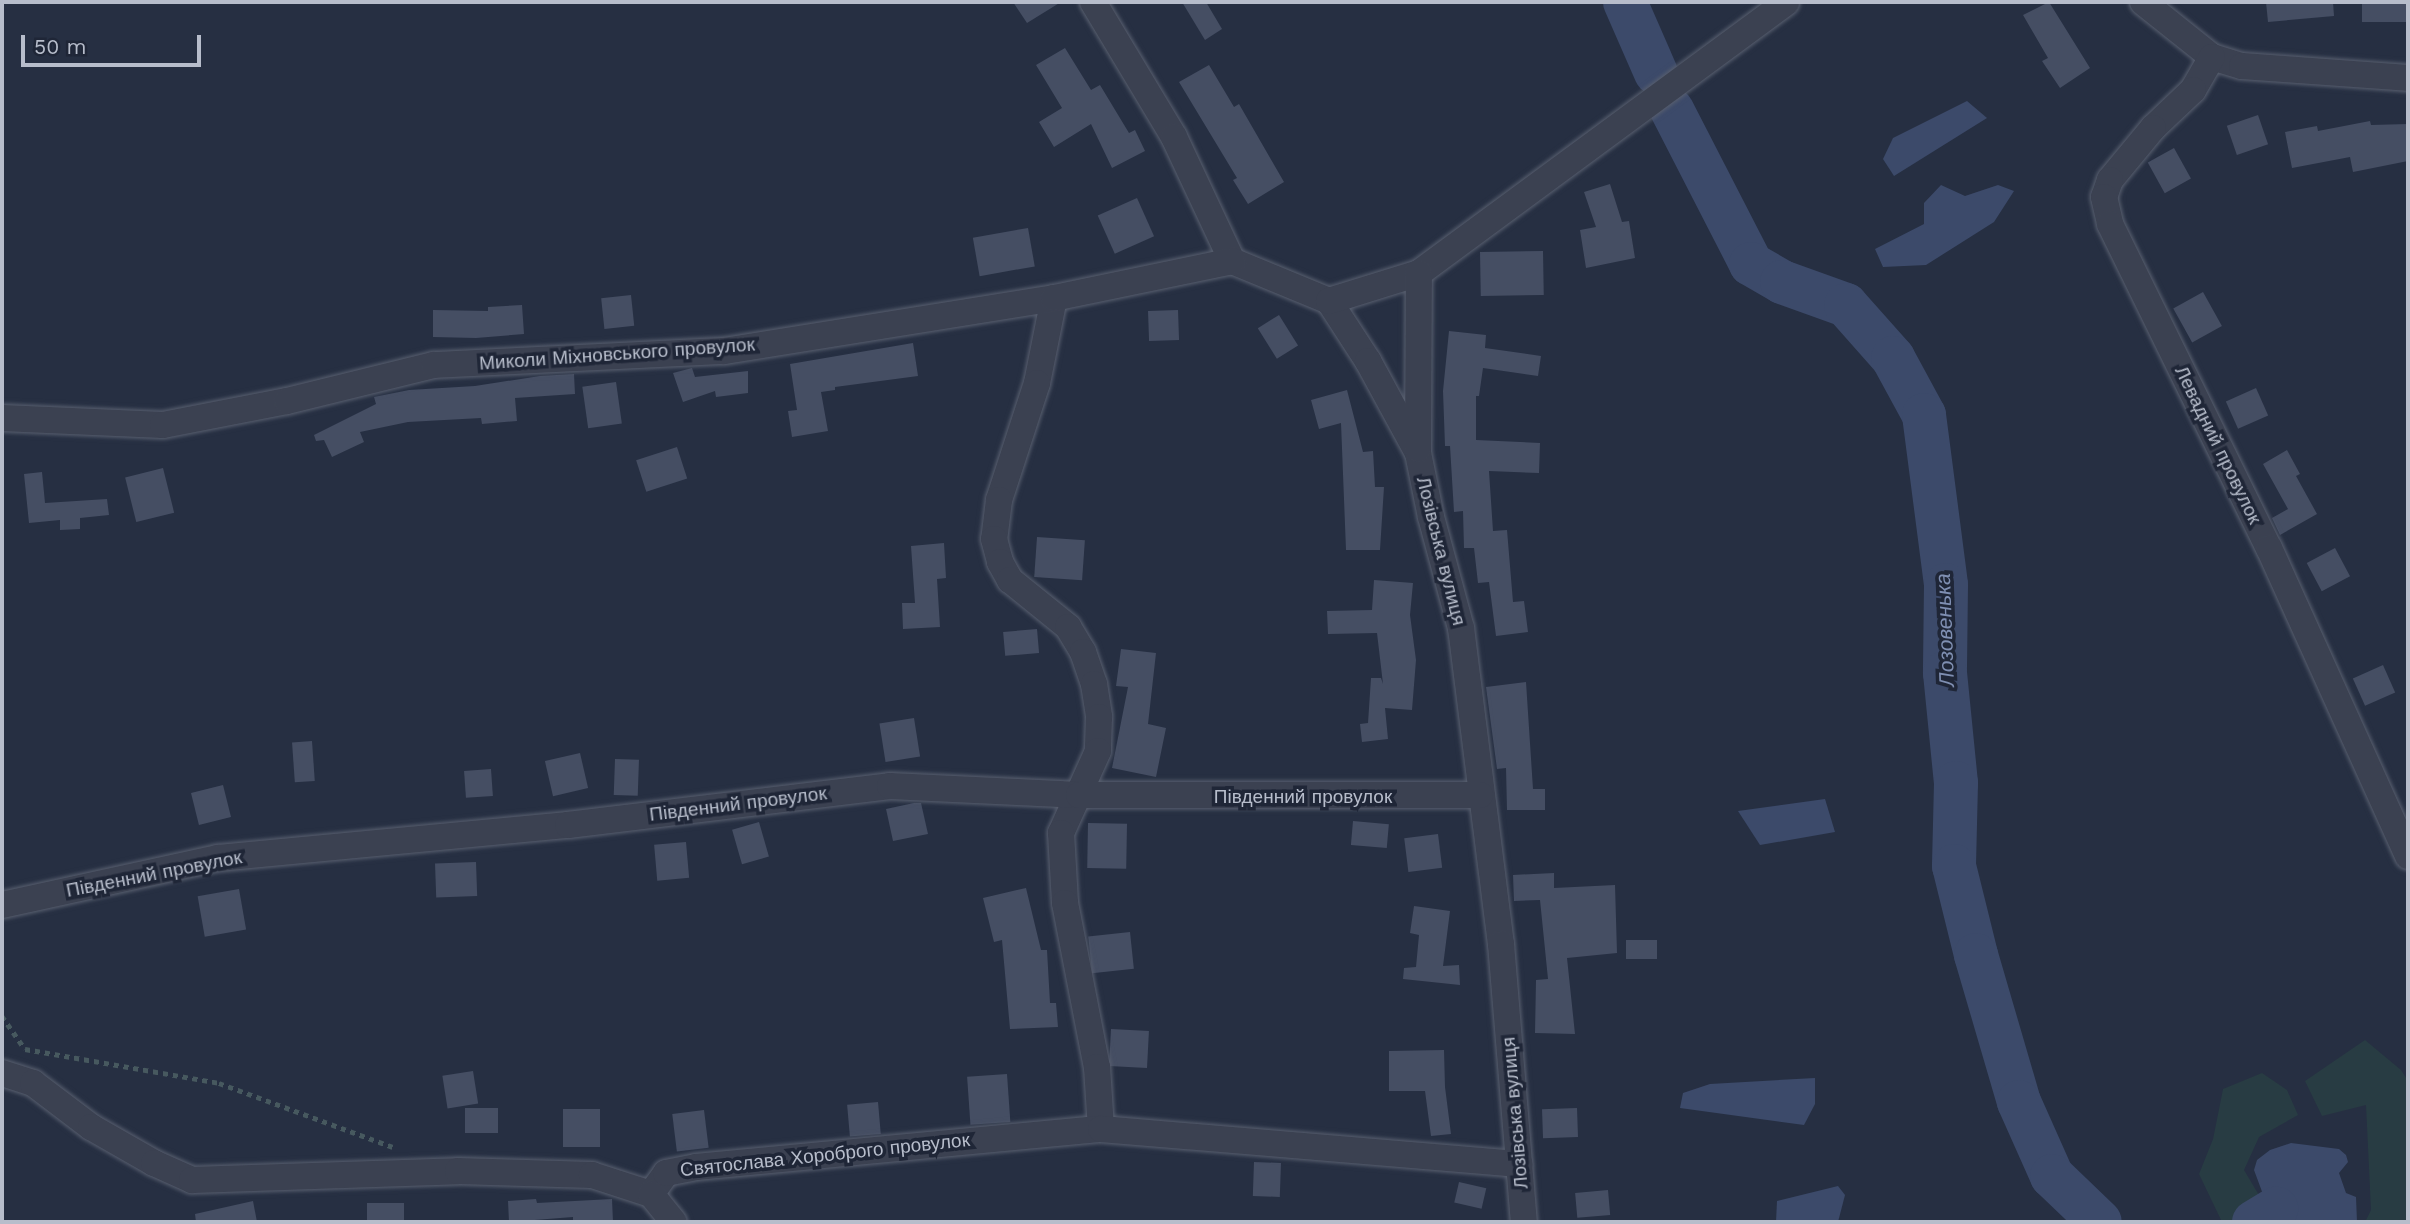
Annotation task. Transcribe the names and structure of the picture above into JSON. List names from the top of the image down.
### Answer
{
  "streets": {
    "street": [
      "Миколи Міхновського провулок",
      "Левадний провулок",
      "Лозівська вулиця",
      "Південний провулок",
      "Святослава Хороброго провулок"
    ]
  },
  "crossings": [
    ["Лозівська вулиця", "Південний провулок"],
    ["Лозівська вулиця", "Святослава Хороброго провулок"]
  ],
  "water": ["Лозовенька"],
  "scale_bar": "50 m"
}
